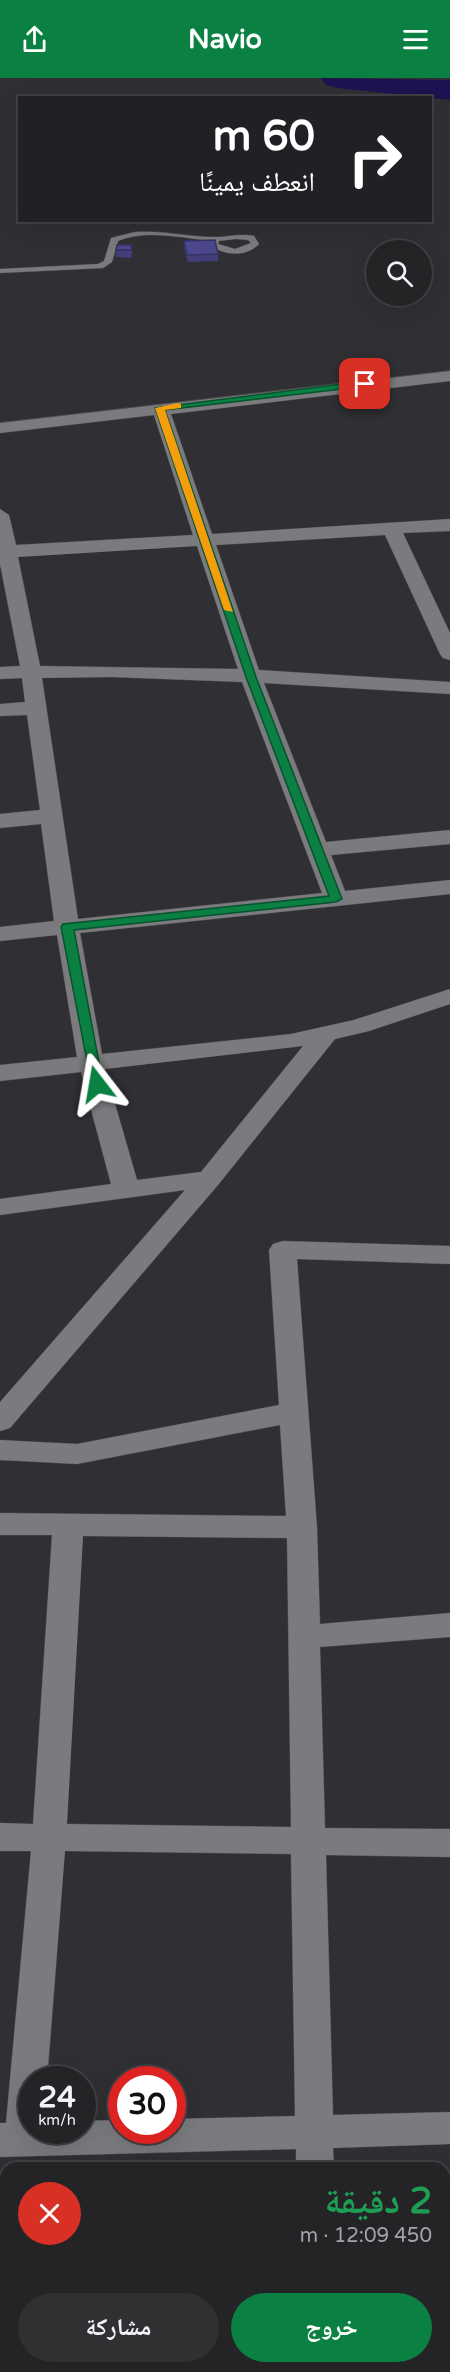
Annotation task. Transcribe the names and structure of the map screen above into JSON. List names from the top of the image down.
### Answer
{
  "page": {
    "header": "Navio",
    "turn": ["60 m", "انعطف يمينًا"],
    "speed": "24 km/h",
    "limit": "30",
    "heading": ["2 دقيقة", "450 m · 12:09"],
    "buttons": ["خروج", "مشاركة"]
  }
}
